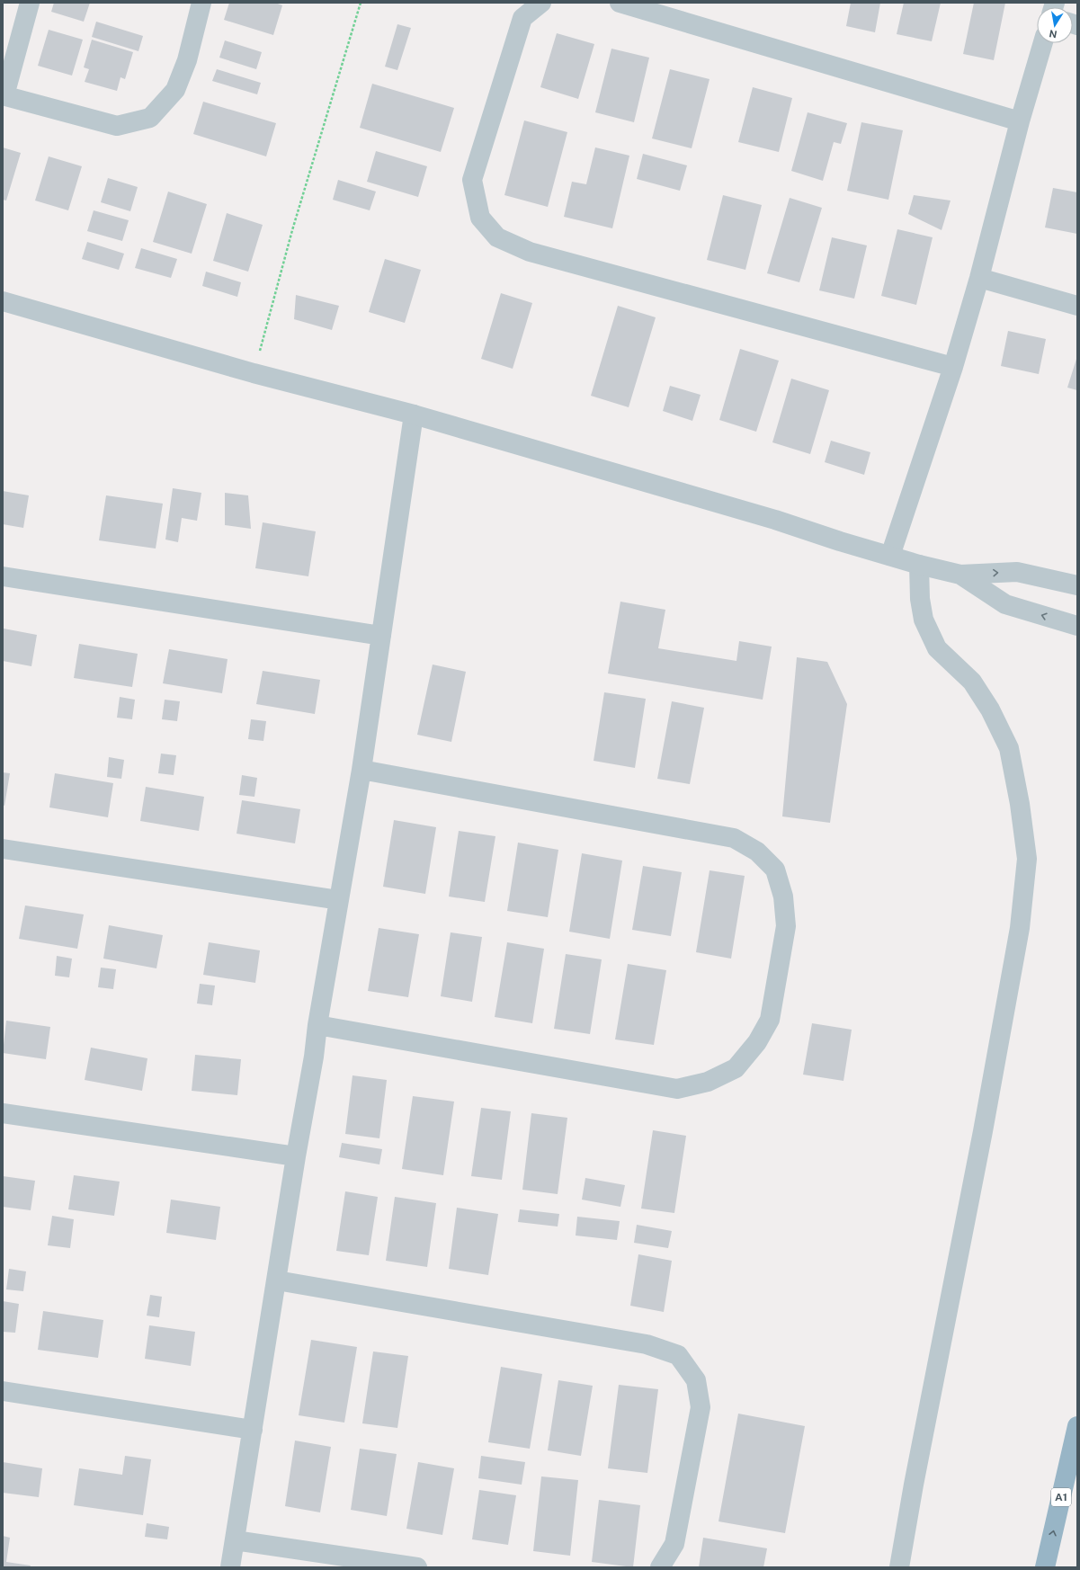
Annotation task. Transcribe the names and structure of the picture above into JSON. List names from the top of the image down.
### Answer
{
  "streets": {
    "highway": ["A1"]
  },
  "north": "bottom"
}
